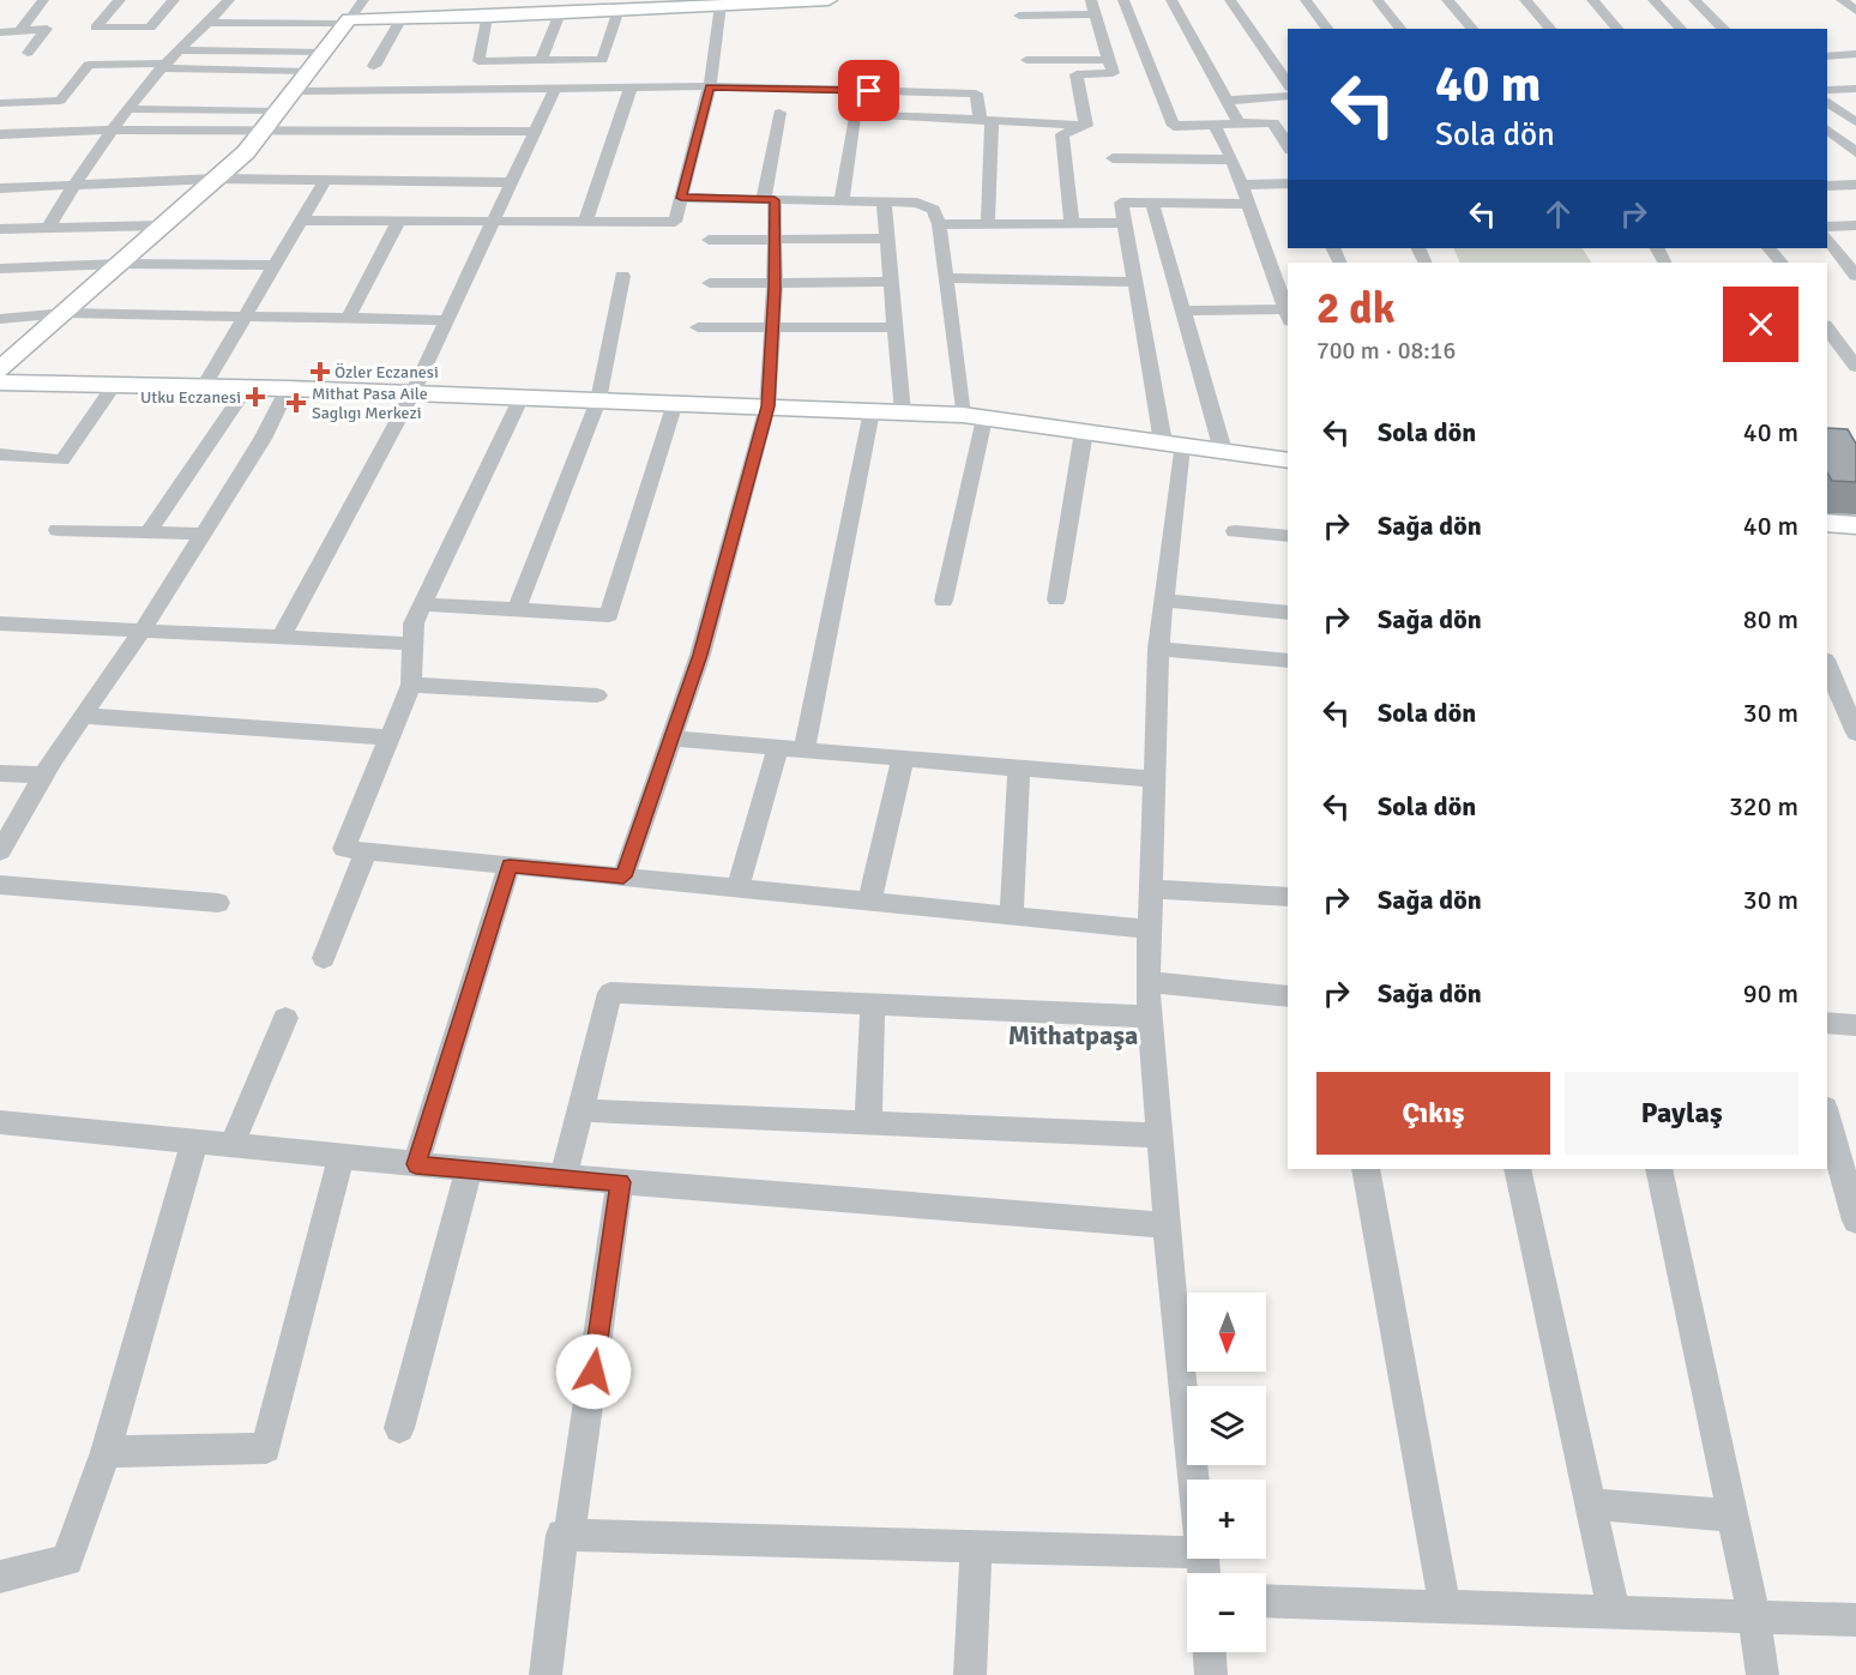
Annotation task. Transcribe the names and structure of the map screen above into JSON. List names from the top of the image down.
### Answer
{
  "districts": ["Mithatpaşa"],
  "places": {
    "health": ["Özler Eczanesi", "Utku Eczanesi", "Mithat Pasa Aile Saglıgı Merkezi"]
  },
  "north": "bottom",
  "page": {
    "turn": ["40 m", "Sola dön"],
    "heading": ["2 dk", "700 m · 08:16"],
    "list": [
      {
        "name": "Sola dön",
        "value": "40 m"
      },
      {
        "name": "Sağa dön",
        "value": "40 m"
      },
      {
        "name": "Sağa dön",
        "value": "80 m"
      },
      {
        "name": "Sola dön",
        "value": "30 m"
      },
      {
        "name": "Sola dön",
        "value": "320 m"
      },
      {
        "name": "Sağa dön",
        "value": "30 m"
      },
      {
        "name": "Sağa dön",
        "value": "90 m"
      }
    ],
    "buttons": ["Çıkış", "Paylaş"],
    "map_buttons": ["+", "−"]
  }
}
